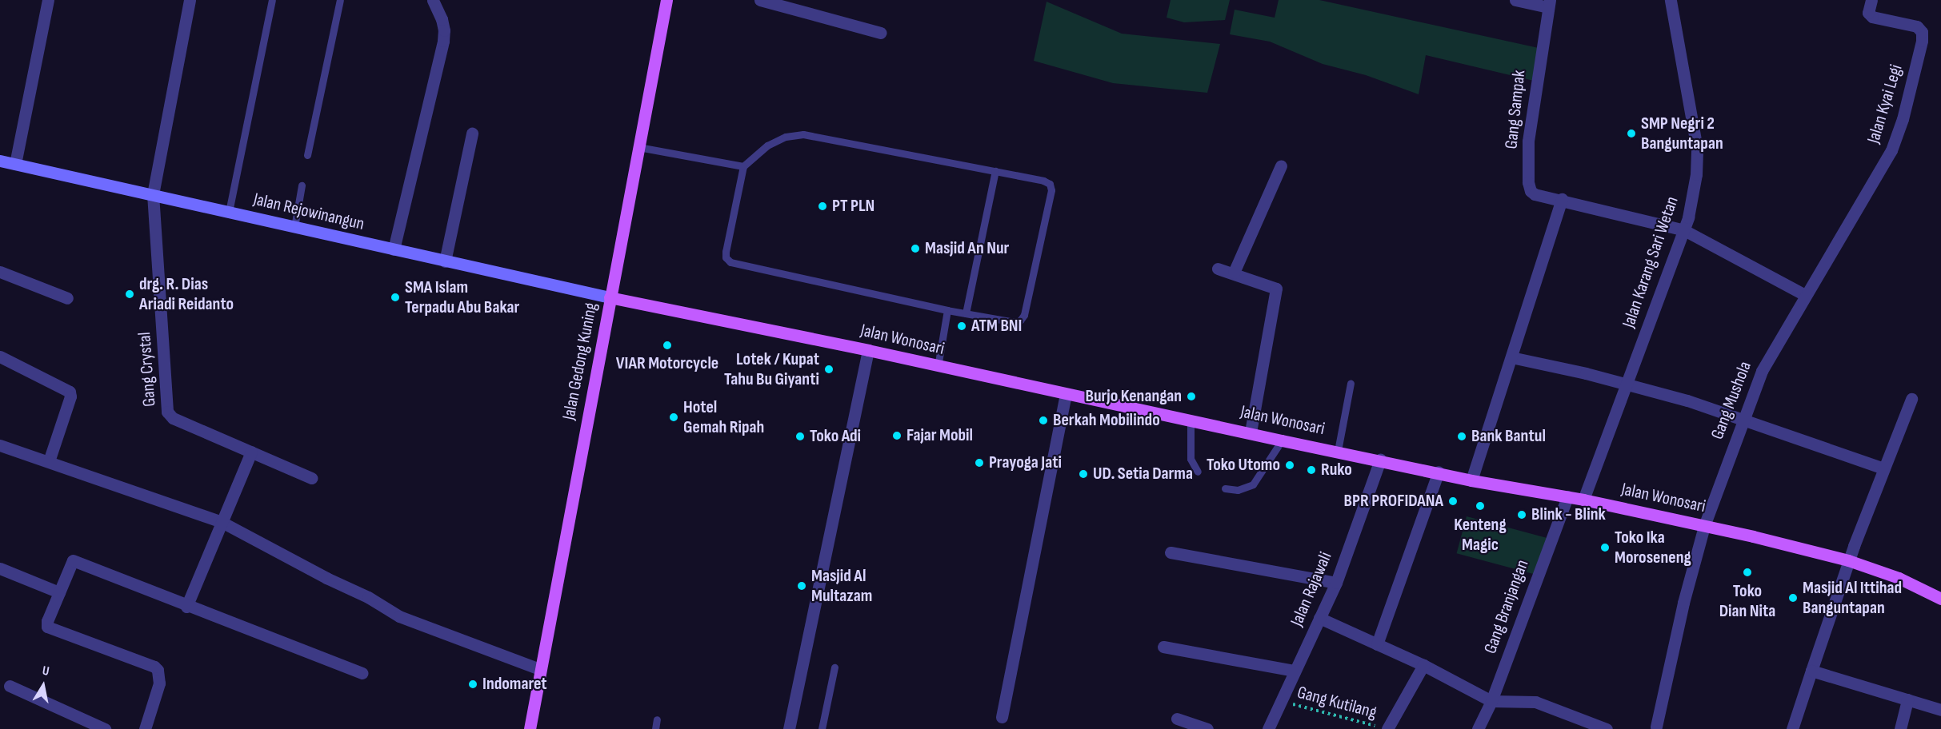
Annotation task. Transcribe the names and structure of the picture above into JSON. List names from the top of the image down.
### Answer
{
  "streets": {
    "main road": ["Jalan Rejowinangun", "Jalan Wonosari", "Jalan Gedong Kuning"],
    "street": [
      "Jalan Kyai Legi",
      "Gang Sampak",
      "Jalan Karang Sari Wetan",
      "Gang Crystal",
      "Gang Mushola",
      "Jalan Rajawali",
      "Gang Branjangan"
    ],
    "path": ["Gang Kutilang"]
  },
  "crossings": [
    ["Jalan Kyai Legi", "Gang Mushola"],
    ["Jalan Rejowinangun", "Jalan Wonosari"],
    ["Jalan Rejowinangun", "Jalan Gedong Kuning"],
    ["Jalan Rejowinangun", "Gang Crystal"],
    ["Jalan Karang Sari Wetan", "Jalan Wonosari"],
    ["Jalan Wonosari", "Jalan Gedong Kuning"],
    ["Jalan Wonosari", "Gang Mushola"],
    ["Jalan Wonosari", "Jalan Rajawali"],
    ["Jalan Wonosari", "Gang Branjangan"],
    ["Jalan Rajawali", "Gang Kutilang"]
  ],
  "places": [
    "SMP Negri 2 Banguntapan",
    "PT PLN",
    "Masjid An Nur",
    "drg. R. Dias Ariadi Reidanto",
    "SMA Islam Terpadu Abu Bakar",
    "ATM BNI",
    "VIAR Motorcycle",
    "Lotek / Kupat Tahu Bu Giyanti",
    "Burjo Kenangan",
    "Hotel Gemah Ripah",
    "Berkah Mobilindo",
    "Fajar Mobil",
    "Toko Adi",
    "Bank Bantul",
    "Prayoga Jati",
    "Toko Utomo",
    "Ruko",
    "UD. Setia Darma",
    "BPR PROFIDANA",
    "Kenteng Magic",
    "Blink - Blink",
    "Toko Ika Moroseneng",
    "Toko Dian Nita",
    "Masjid Al Multazam",
    "Masjid Al Ittihad Banguntapan",
    "Indomaret"
  ],
  "north": "top"
}
